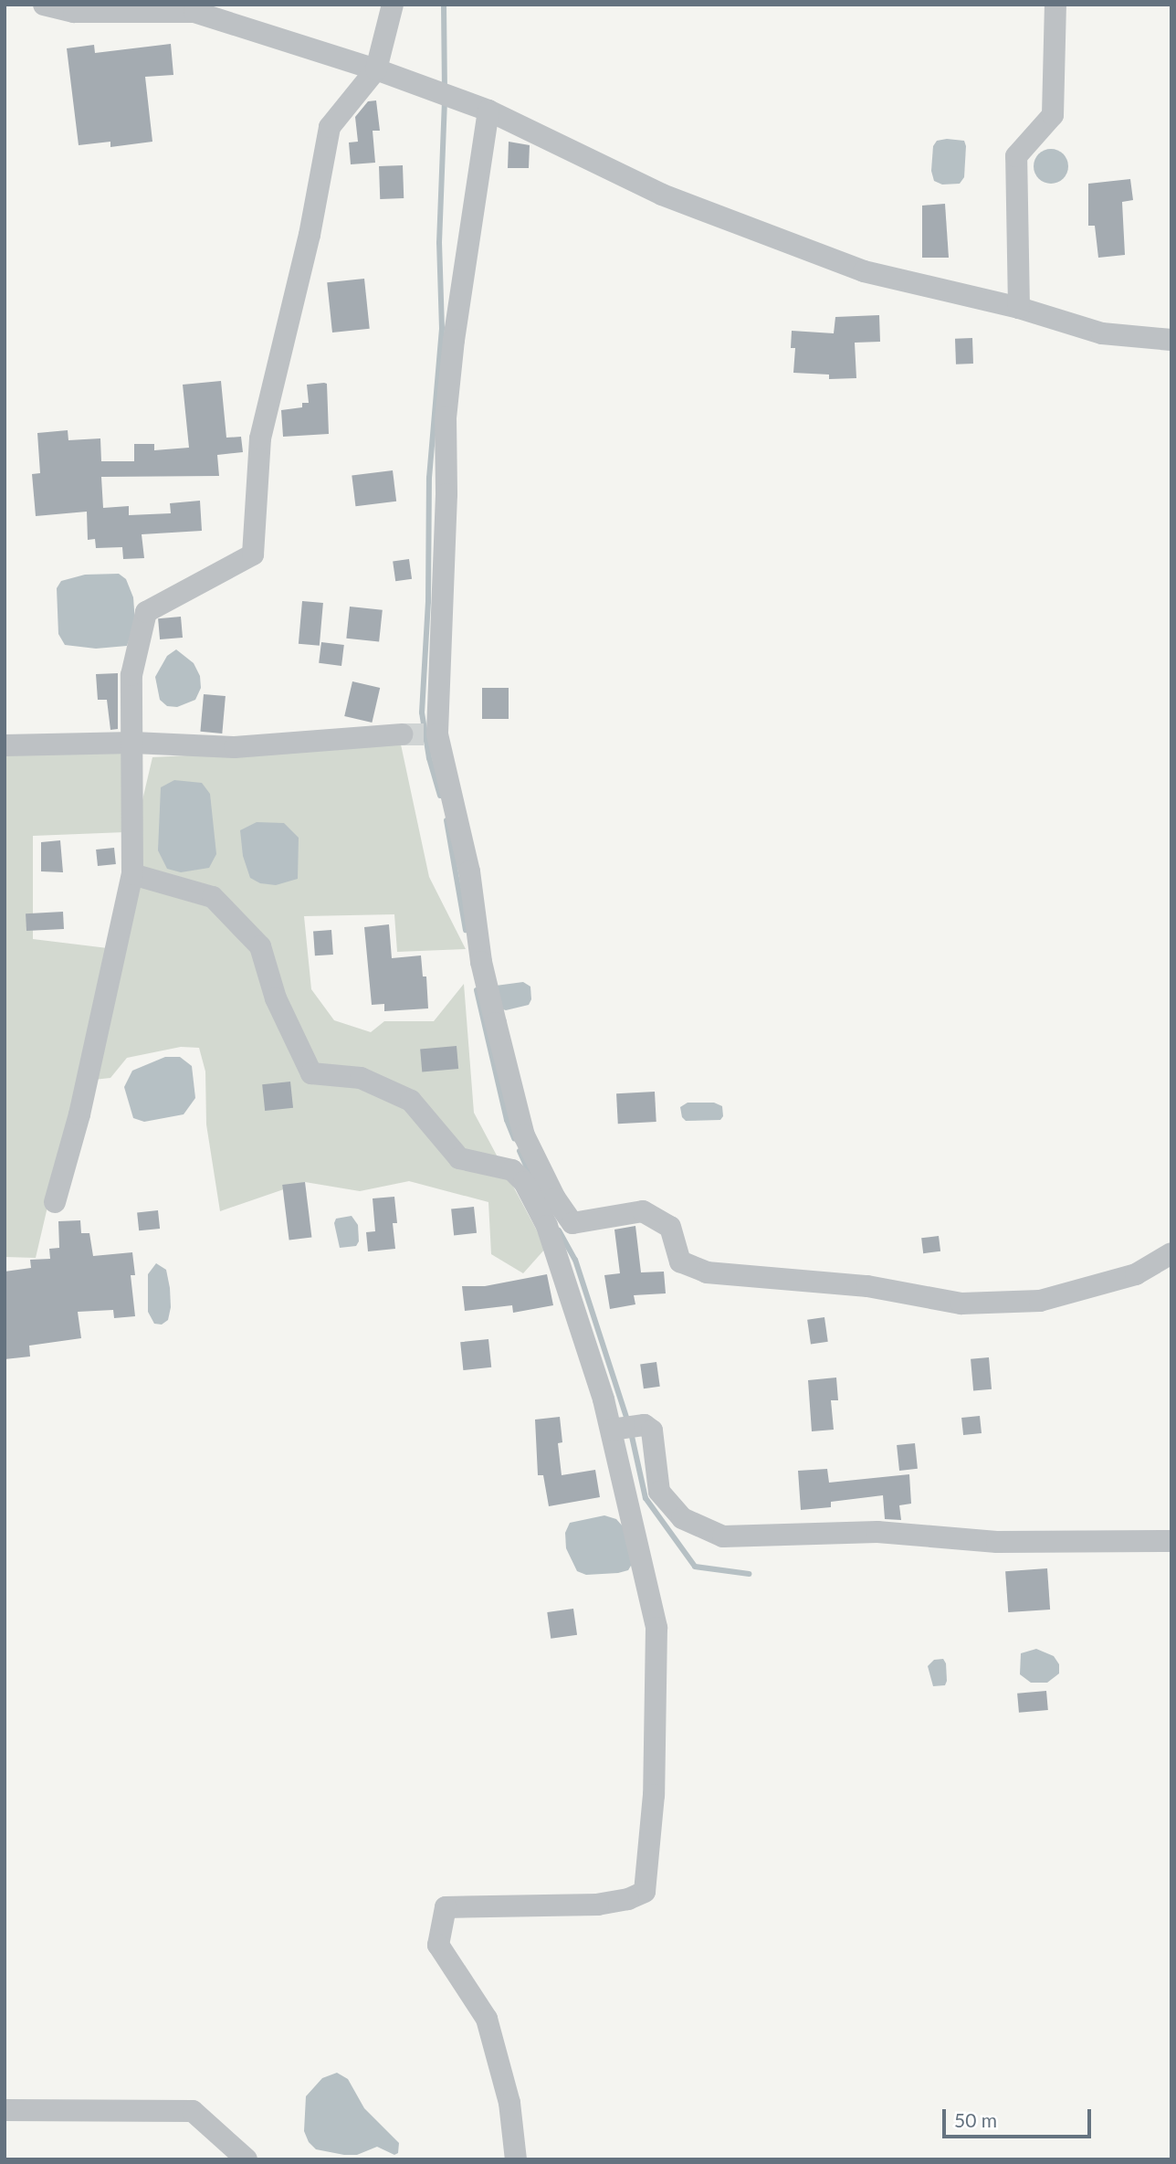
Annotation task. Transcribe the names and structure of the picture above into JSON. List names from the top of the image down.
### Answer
{
  "scale_bar": "50 m"
}
